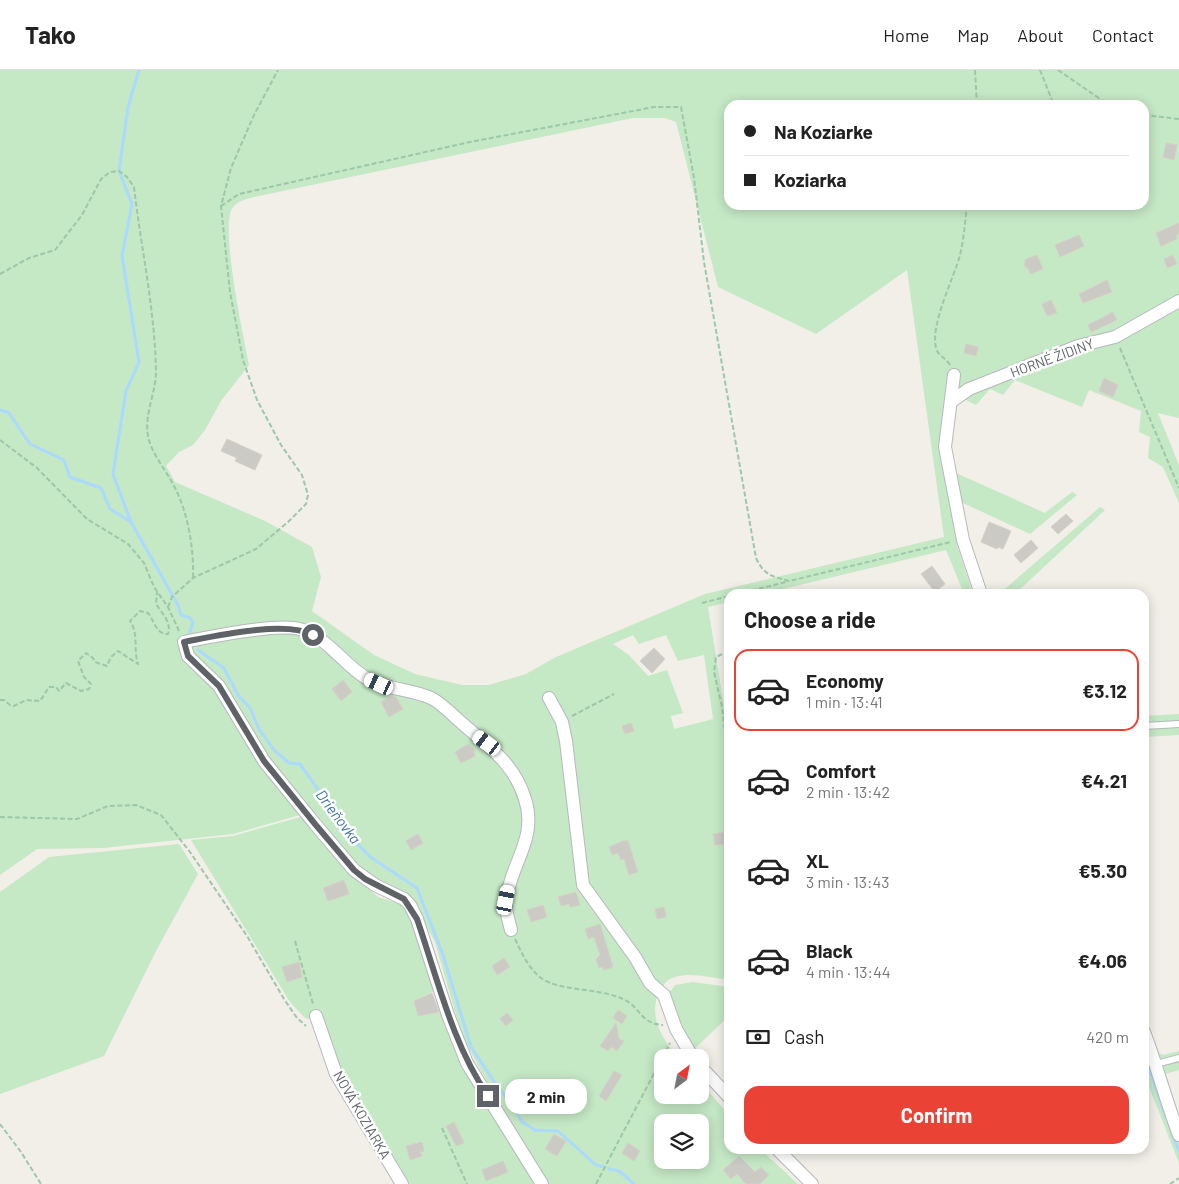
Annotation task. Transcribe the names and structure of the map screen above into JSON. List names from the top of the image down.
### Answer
{
  "streets": {
    "street": ["HORNÉ ŽIDINY", "NOVÁ KOZIARKA"]
  },
  "water": ["Drieňovka"],
  "north": "top right",
  "page": {
    "header": "Tako",
    "nav": [
      "Home",
      "Map",
      "About",
      "Contact"
    ],
    "banner": ["Na Koziarke", "Koziarka"],
    "heading": "Choose a ride",
    "list": [
      {
        "name": "Economy",
        "note": "1 min · 13:41",
        "value": "€3.12"
      },
      {
        "name": "Comfort",
        "note": "2 min · 13:42",
        "value": "€4.21"
      },
      {
        "name": "XL",
        "note": "3 min · 13:43",
        "value": "€5.30"
      },
      {
        "name": "Black",
        "note": "4 min · 13:44",
        "value": "€4.06"
      }
    ],
    "pay": ["Cash", "420 m"],
    "buttons": "Confirm",
    "bubble": "2 min"
  }
}
